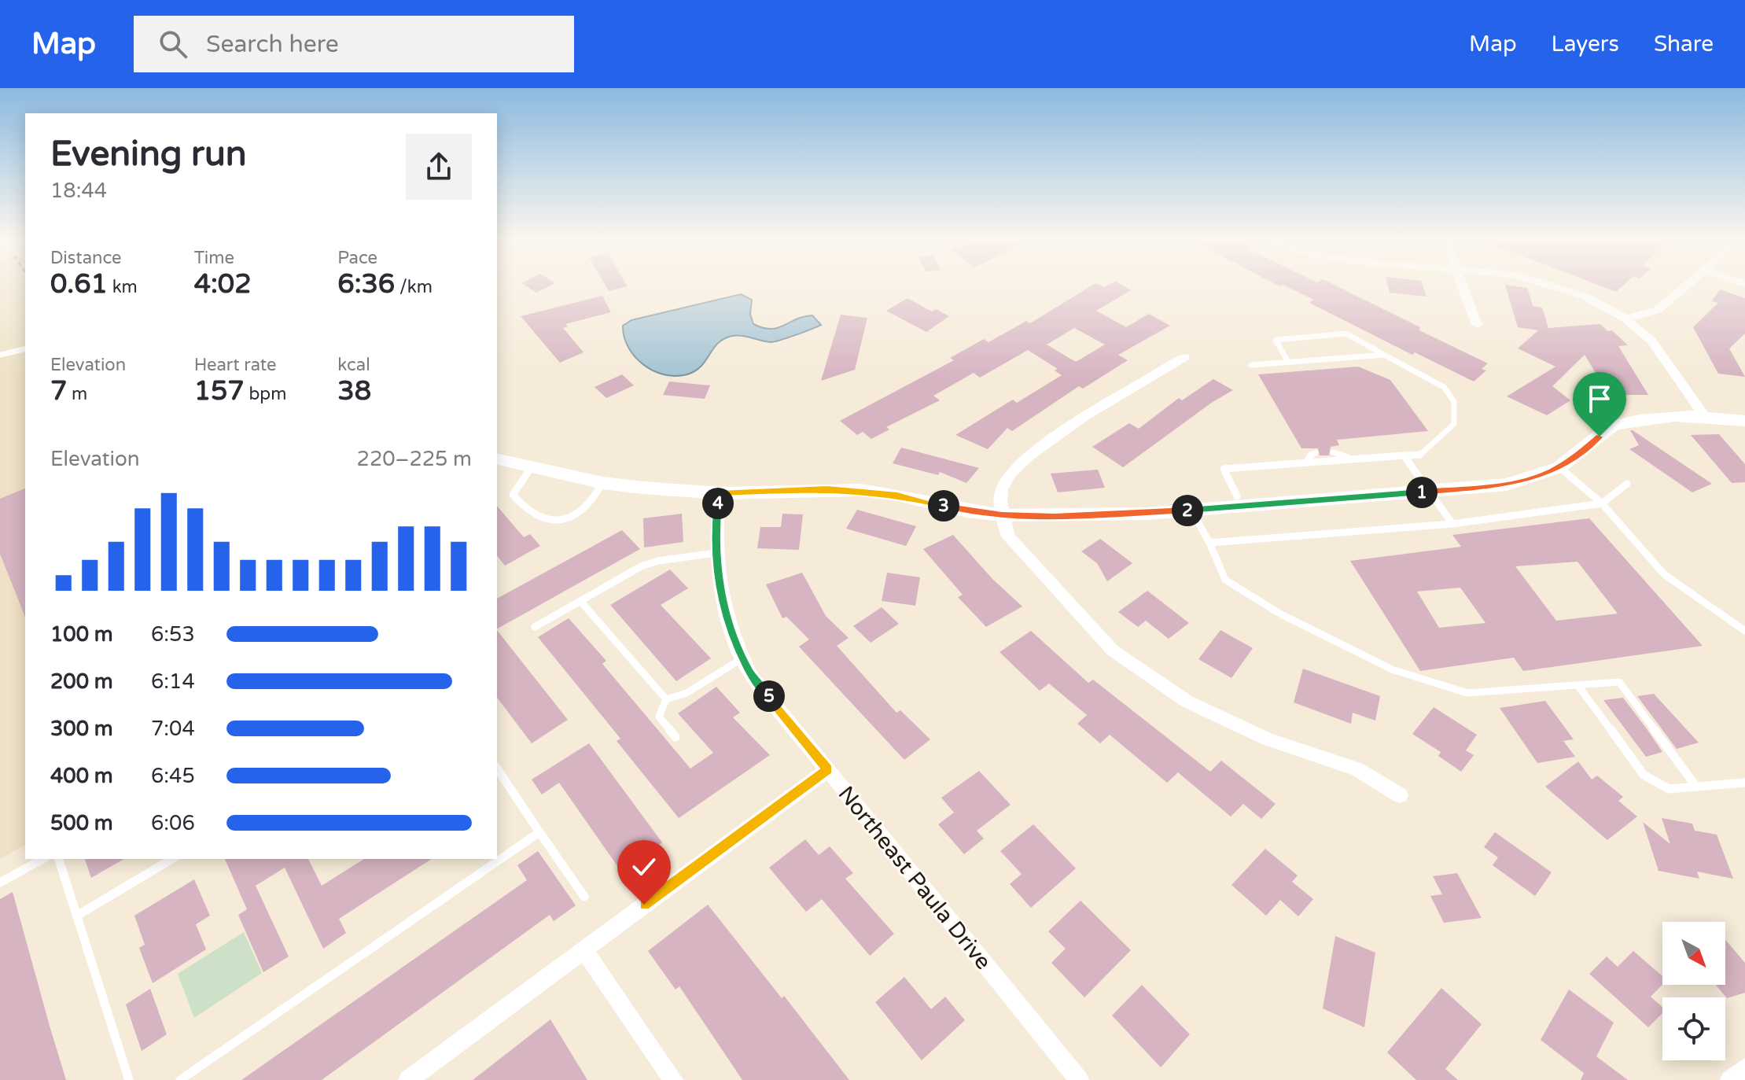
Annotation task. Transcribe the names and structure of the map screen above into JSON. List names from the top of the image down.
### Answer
{
  "streets": {
    "street": ["Northeast Paula Drive"]
  },
  "north": "bottom right",
  "page": {
    "header": "Map",
    "search": "Search here",
    "nav": ["Map", "Layers", "Share"],
    "heading": ["Evening run", "18:44"],
    "stats": [
      ["Distance", "0.61 km"],
      ["Time", "4:02"],
      ["Pace", "6:36 /km"],
      ["Elevation", "7 m"],
      ["Heart rate", "157 bpm"],
      ["kcal", "38"]
    ],
    "chart": ["Elevation", "220–225 m"],
    "pins": [
      "1",
      "4",
      "3",
      "2",
      "5"
    ],
    "list": [
      {
        "name": "100 m",
        "note": "6:53"
      },
      {
        "name": "200 m",
        "note": "6:14"
      },
      {
        "name": "300 m",
        "note": "7:04"
      },
      {
        "name": "400 m",
        "note": "6:45"
      },
      {
        "name": "500 m",
        "note": "6:06"
      }
    ]
  }
}
